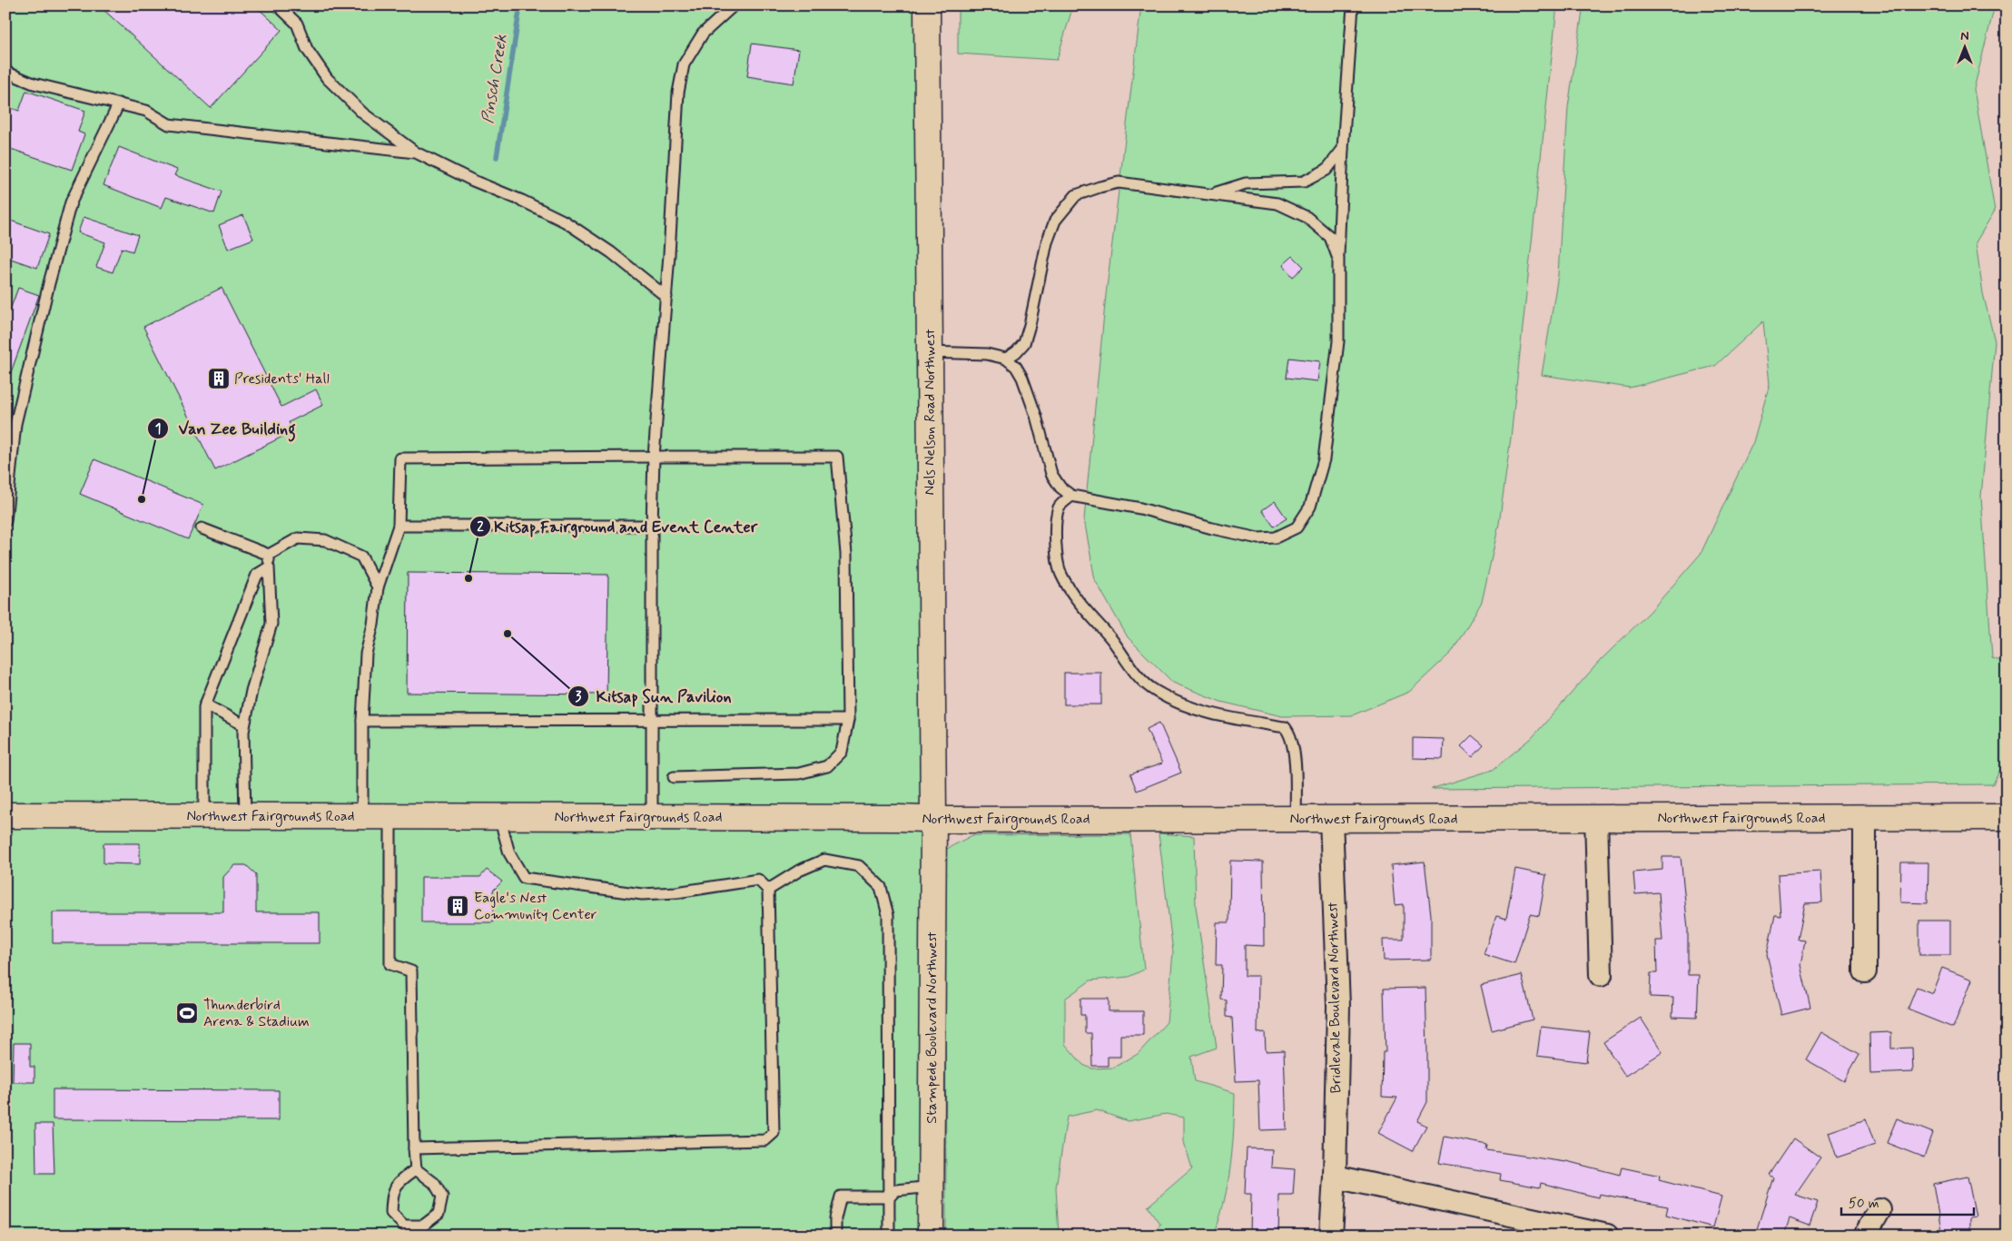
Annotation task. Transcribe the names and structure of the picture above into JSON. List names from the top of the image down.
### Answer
{
  "streets": {
    "main road": ["Nels Nelson Road Northwest", "Northwest Fairgrounds Road", "Stampede Boulevard Northwest"],
    "street": ["Bridlevale Boulevard Northwest"]
  },
  "crossings": [
    ["Nels Nelson Road Northwest", "Northwest Fairgrounds Road"],
    ["Nels Nelson Road Northwest", "Stampede Boulevard Northwest"],
    ["Northwest Fairgrounds Road", "Bridlevale Boulevard Northwest"],
    ["Northwest Fairgrounds Road", "Stampede Boulevard Northwest"]
  ],
  "water": ["Pinsch Creek"],
  "places": {
    "building": ["Presidents' Hall", "Eagle's Nest Community Center"],
    "other": ["Van Zee Building", "Kitsap Fairground and Event Center", "Kitsap Sun Pavilion"],
    "sports": ["Thunderbird Arena & Stadium"]
  },
  "scale_bar": "50 m",
  "north": "top"
}
